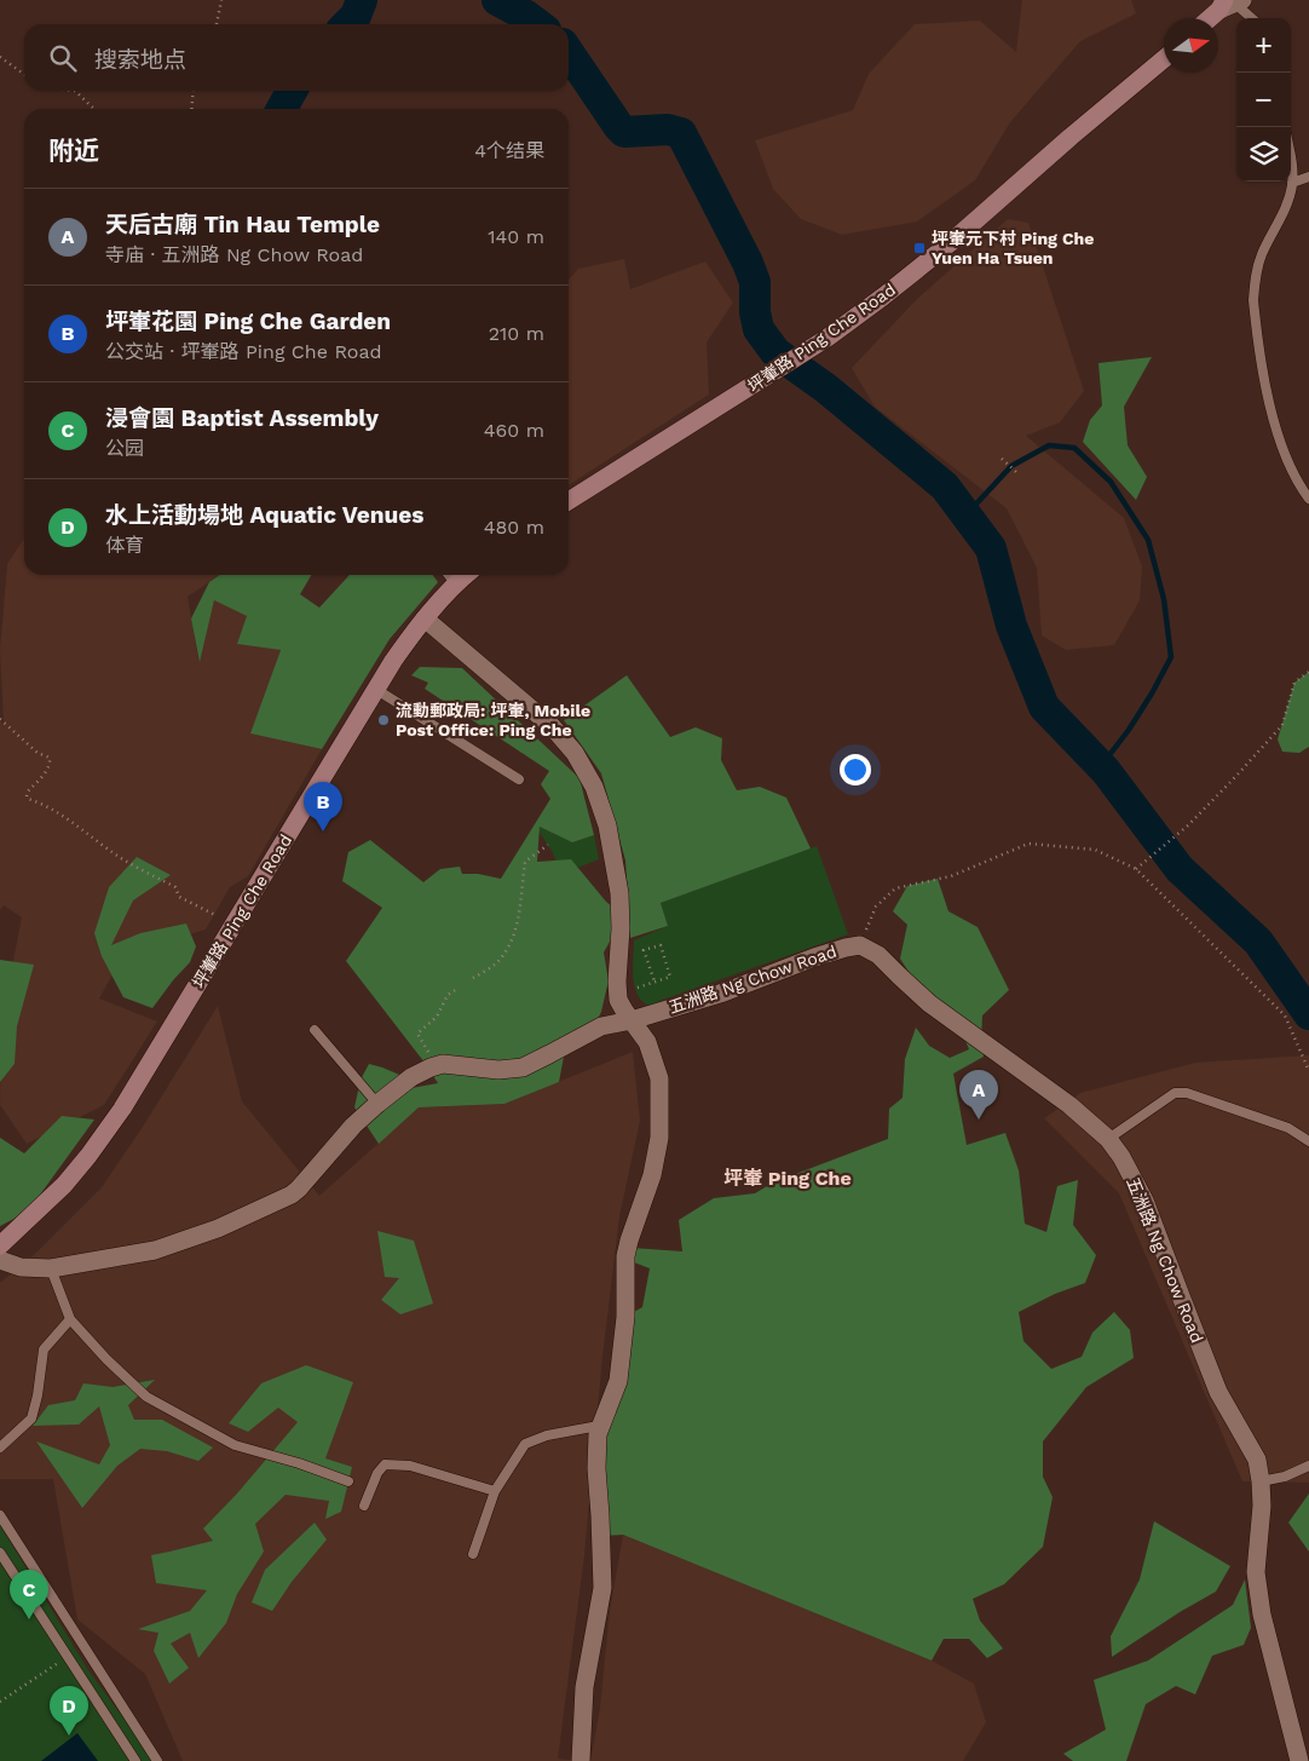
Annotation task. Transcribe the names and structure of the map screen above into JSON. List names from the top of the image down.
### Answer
{
  "streets": {
    "street": ["坪輋路 Ping Che Road", "五洲路 Ng Chow Road"]
  },
  "districts": ["坪輋 Ping Che"],
  "places": {
    "transit": ["坪輋元下村 Ping Che Yuen Ha Tsuen"],
    "other": ["流動郵政局: 坪輋, Mobile Post Office: Ping Che"]
  },
  "north": "right",
  "page": {
    "map_buttons": ["+", "−"],
    "search": "搜索地点",
    "heading": ["附近", "4个结果"],
    "list": [
      {
        "mark": "A",
        "name": "天后古廟 Tin Hau Temple",
        "note": "寺庙 · 五洲路 Ng Chow Road",
        "value": "140 m"
      },
      {
        "mark": "B",
        "name": "坪輋花園 Ping Che Garden",
        "note": "公交站 · 坪輋路 Ping Che Road",
        "value": "210 m"
      },
      {
        "mark": "C",
        "name": "浸會園 Baptist Assembly",
        "note": "公园",
        "value": "460 m"
      },
      {
        "mark": "D",
        "name": "水上活動場地 Aquatic Venues",
        "note": "体育",
        "value": "480 m"
      }
    ],
    "pins": [
      "B",
      "A",
      "C",
      "D"
    ]
  }
}
